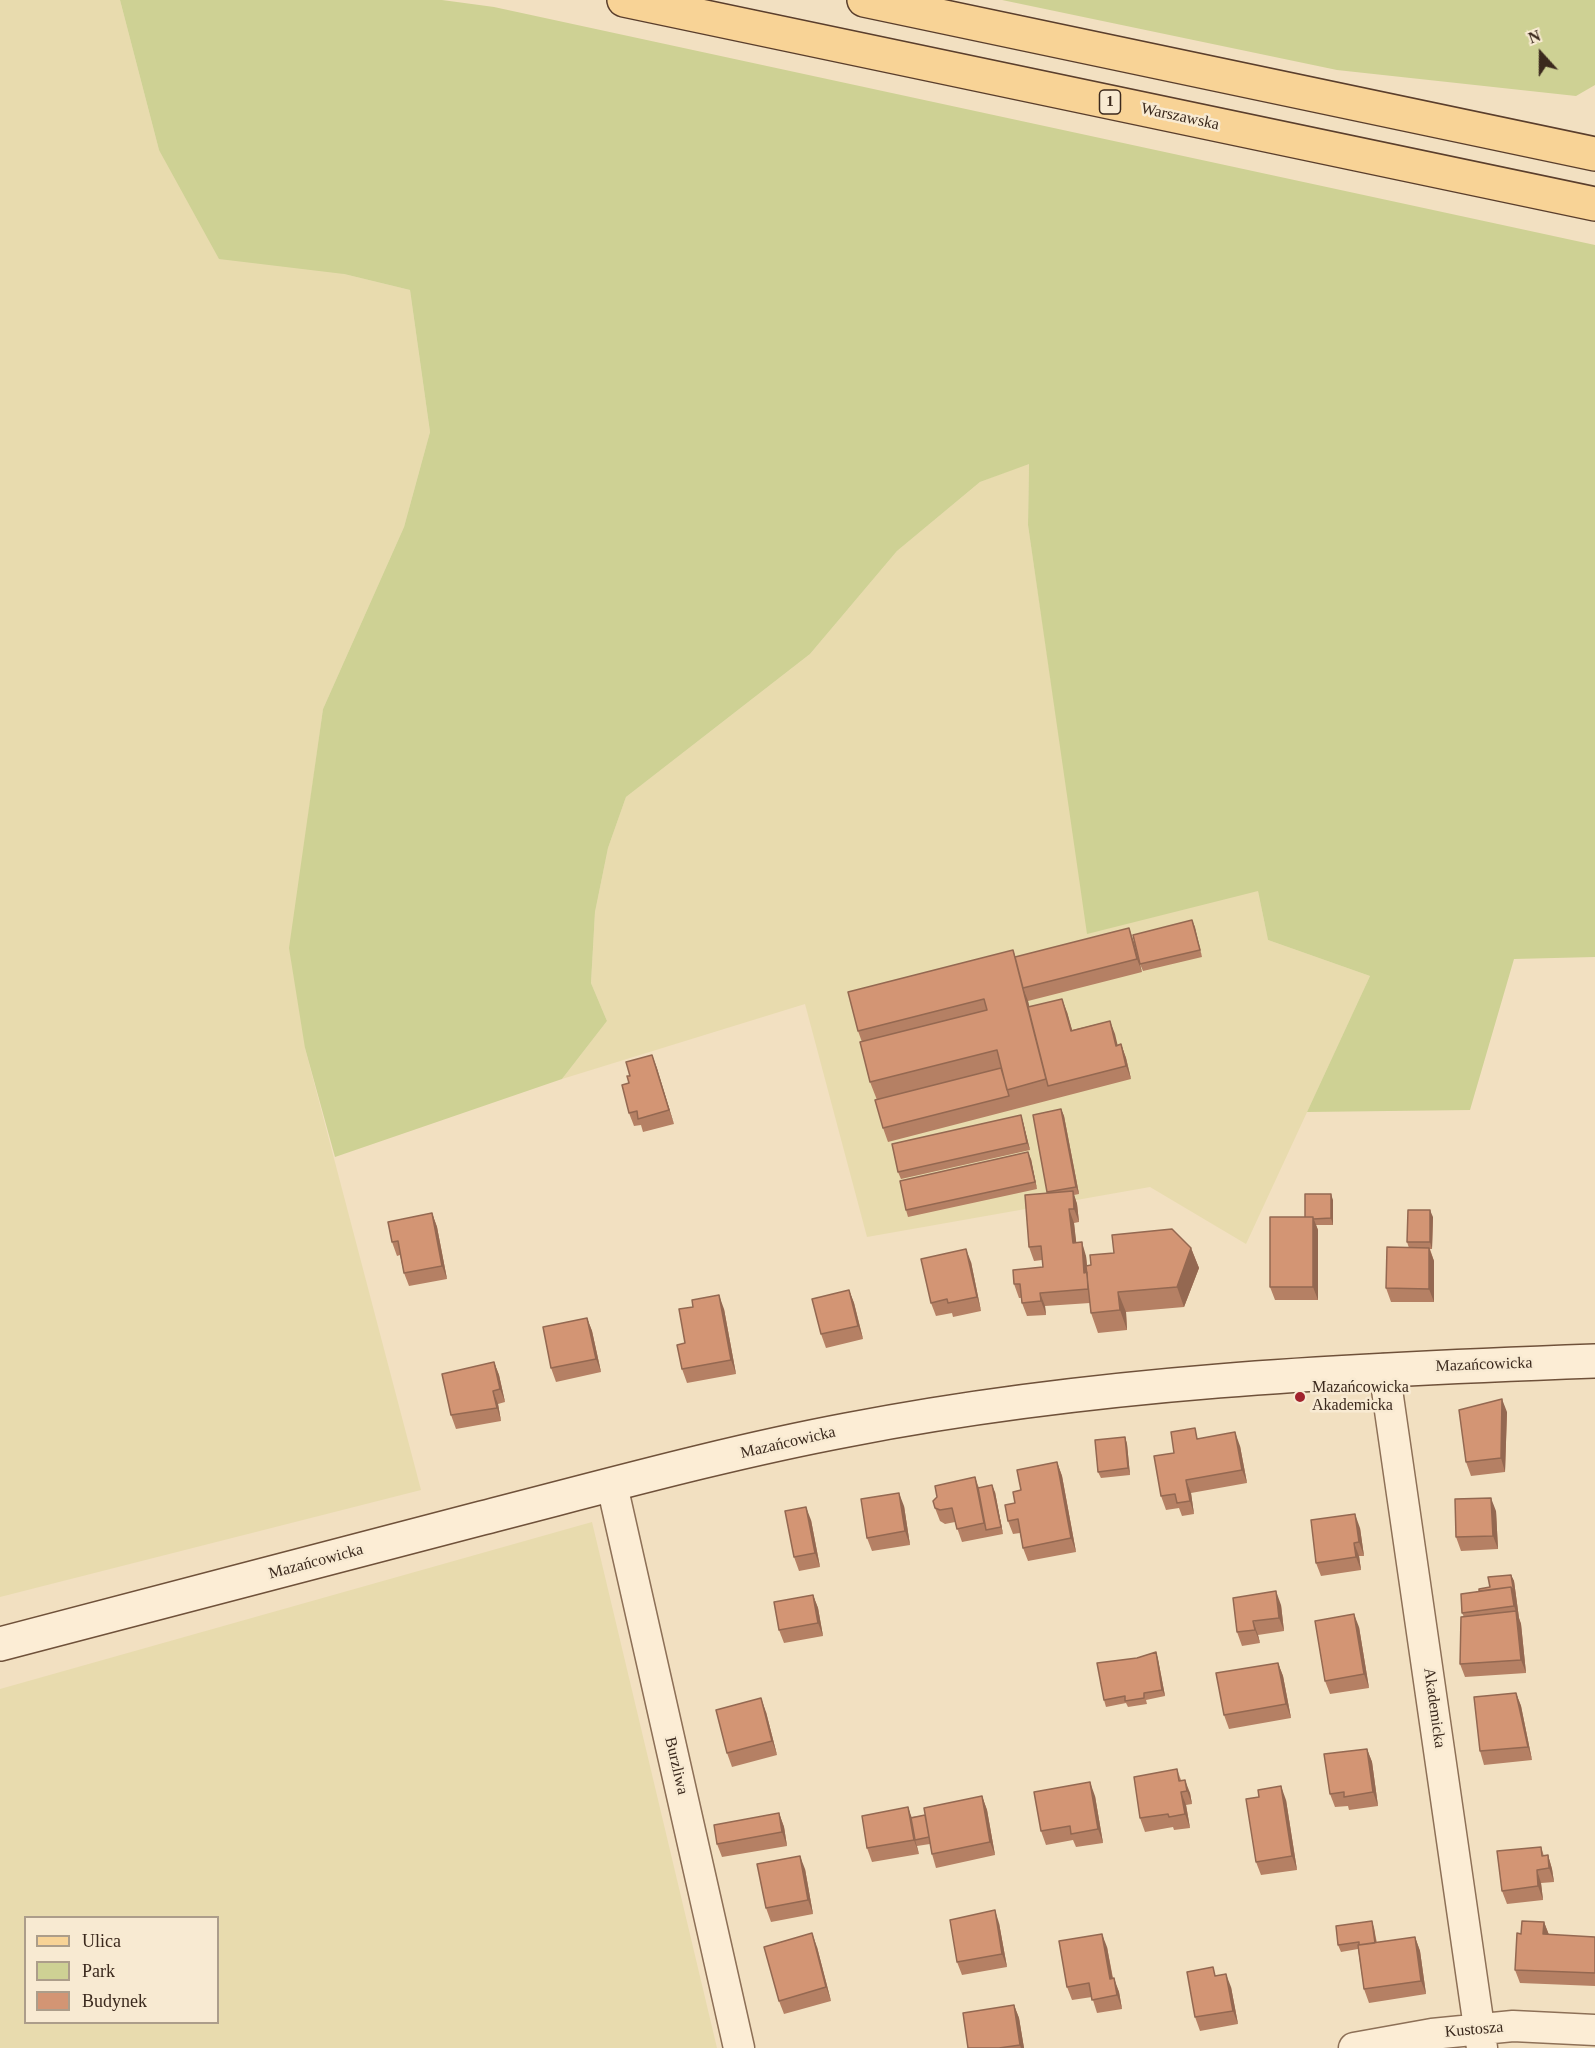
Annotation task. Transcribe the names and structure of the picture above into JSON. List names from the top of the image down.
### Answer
{
  "streets": {
    "main road": ["1", "Warszawska"],
    "street": [
      "Mazańcowicka",
      "Akademicka",
      "Burzliwa",
      "Kustosza"
    ]
  },
  "crossings": [
    ["Mazańcowicka", "Akademicka"],
    ["Mazańcowicka", "Burzliwa"],
    ["Akademicka", "Kustosza"]
  ],
  "places": ["Mazańcowicka Akademicka"],
  "legend": ["Ulica", "Park", "Budynek"],
  "north": "top"
}
